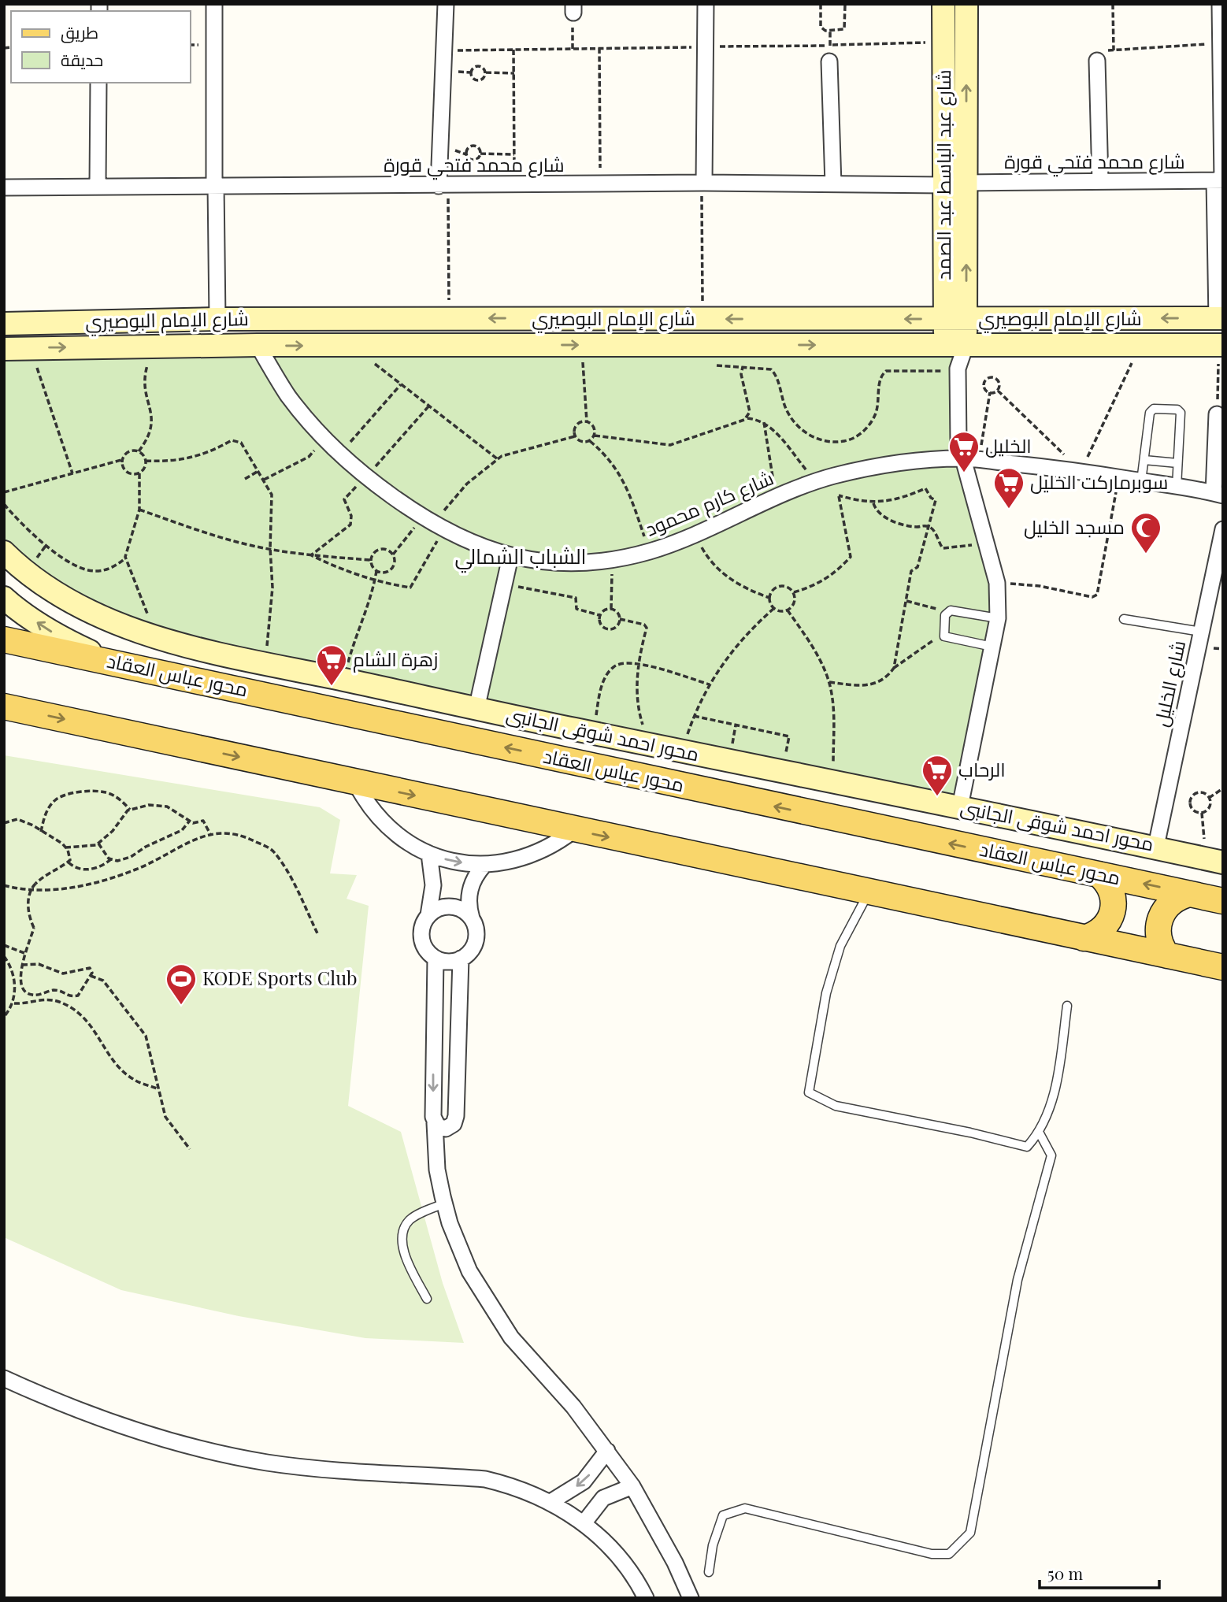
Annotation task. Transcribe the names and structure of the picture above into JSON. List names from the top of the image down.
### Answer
{
  "streets": {
    "main road": ["محور عباس العقاد"],
    "street": [
      "شارع محمد فتحي قورة",
      "شارع عبد الباسط عبد الصمد",
      "شارع الإمام البوصيري",
      "شارع كارم محمود",
      "شارع الخليل",
      "محور احمد شوقى الجانبى"
    ]
  },
  "crossings": [
    ["شارع محمد فتحي قورة", "شارع عبد الباسط عبد الصمد"],
    ["شارع عبد الباسط عبد الصمد", "شارع الإمام البوصيري"],
    ["شارع الإمام البوصيري", "شارع كارم محمود"],
    ["شارع الخليل", "محور احمد شوقى الجانبى"]
  ],
  "districts": ["الشباب الشمالي"],
  "places": {
    "supermarket": [
      "الخليل",
      "سوبرماركت الخليل",
      "زهرة الشام",
      "الرحاب"
    ],
    "mosque": ["مسجد الخليل"],
    "sports": ["KODE Sports Club"]
  },
  "legend": ["طريق", "حديقة"],
  "scale_bar": "50 m"
}
